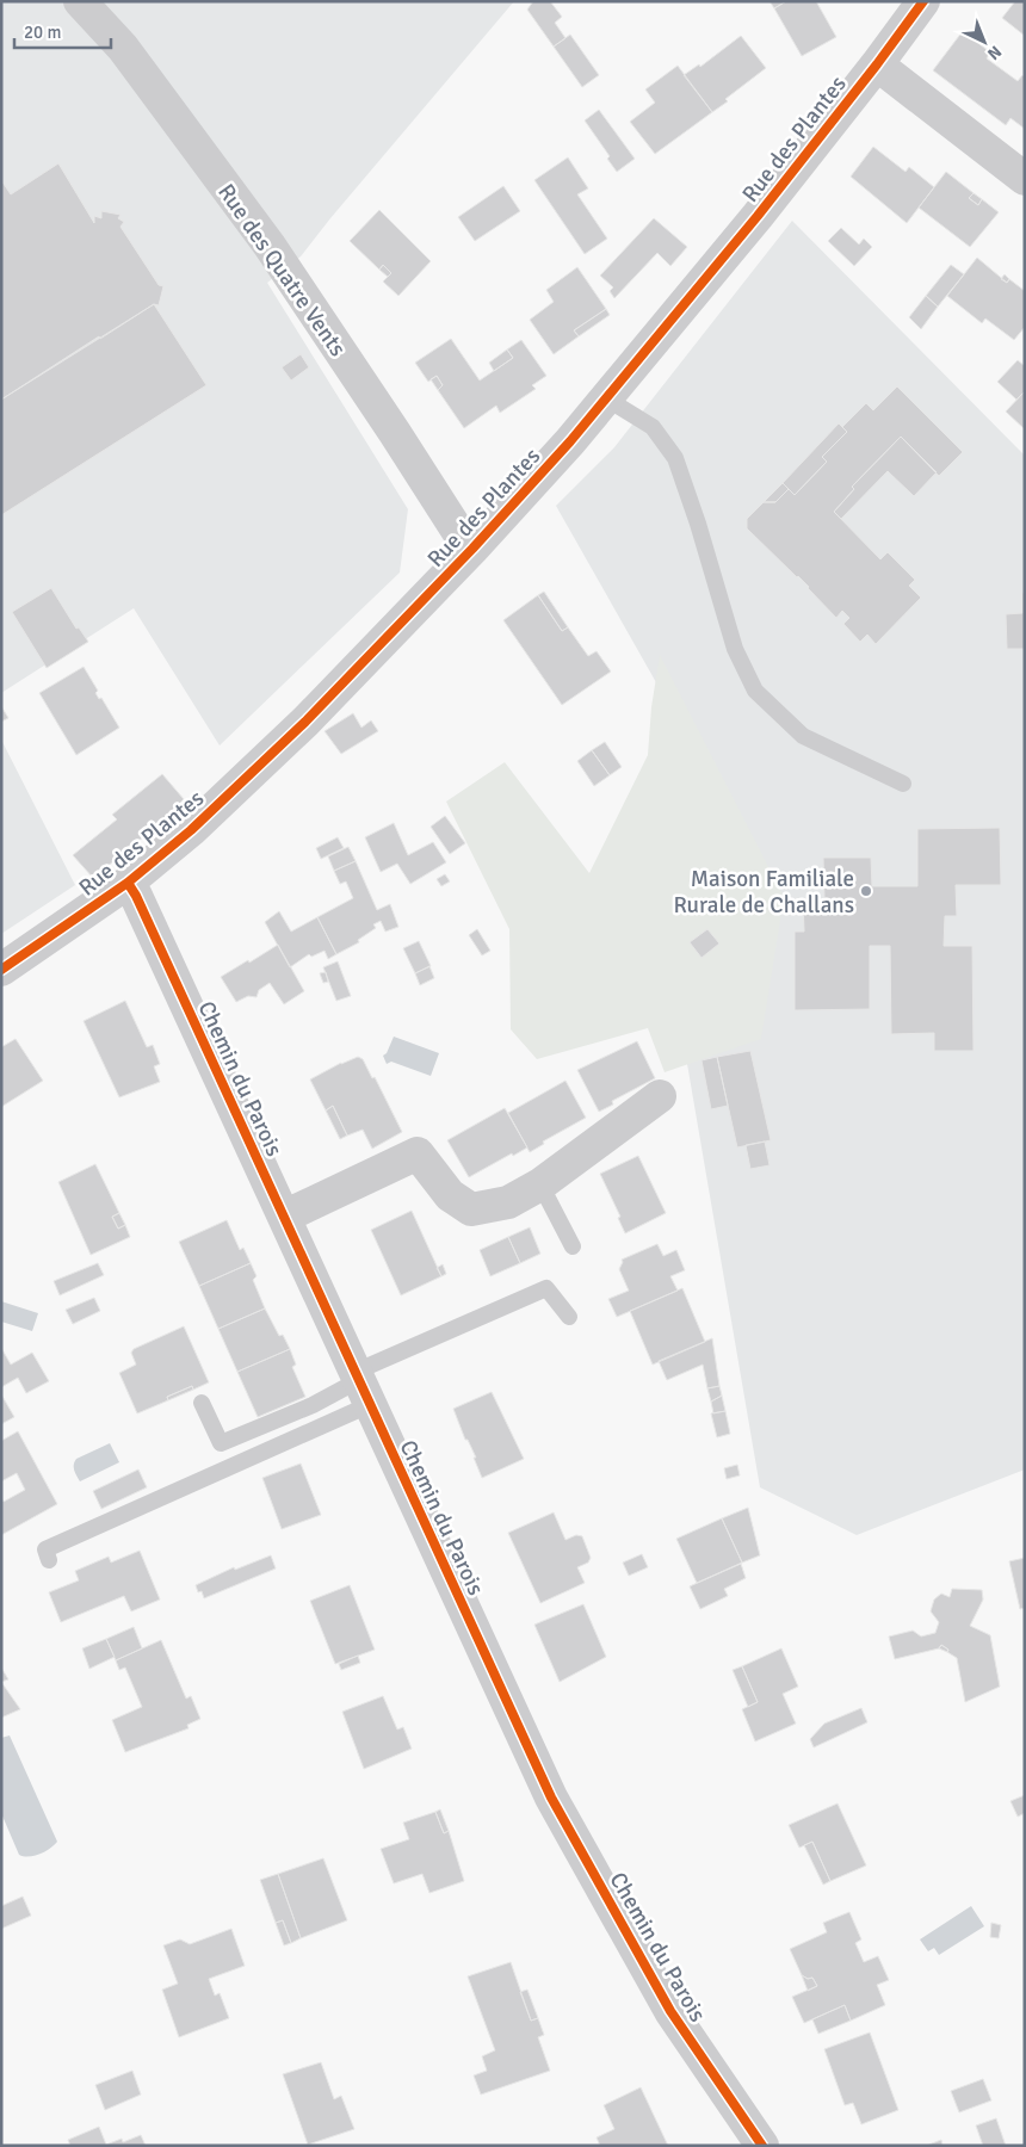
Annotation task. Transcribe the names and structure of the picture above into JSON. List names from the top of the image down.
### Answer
{
  "streets": {
    "street": ["Rue des Plantes", "Rue des Quatre Vents", "Chemin du Parois"]
  },
  "crossings": [
    ["Rue des Plantes", "Rue des Quatre Vents"],
    ["Rue des Plantes", "Chemin du Parois"]
  ],
  "places": ["Maison Familiale Rurale de Challans"],
  "scale_bar": "20 m",
  "north": "bottom right"
}
